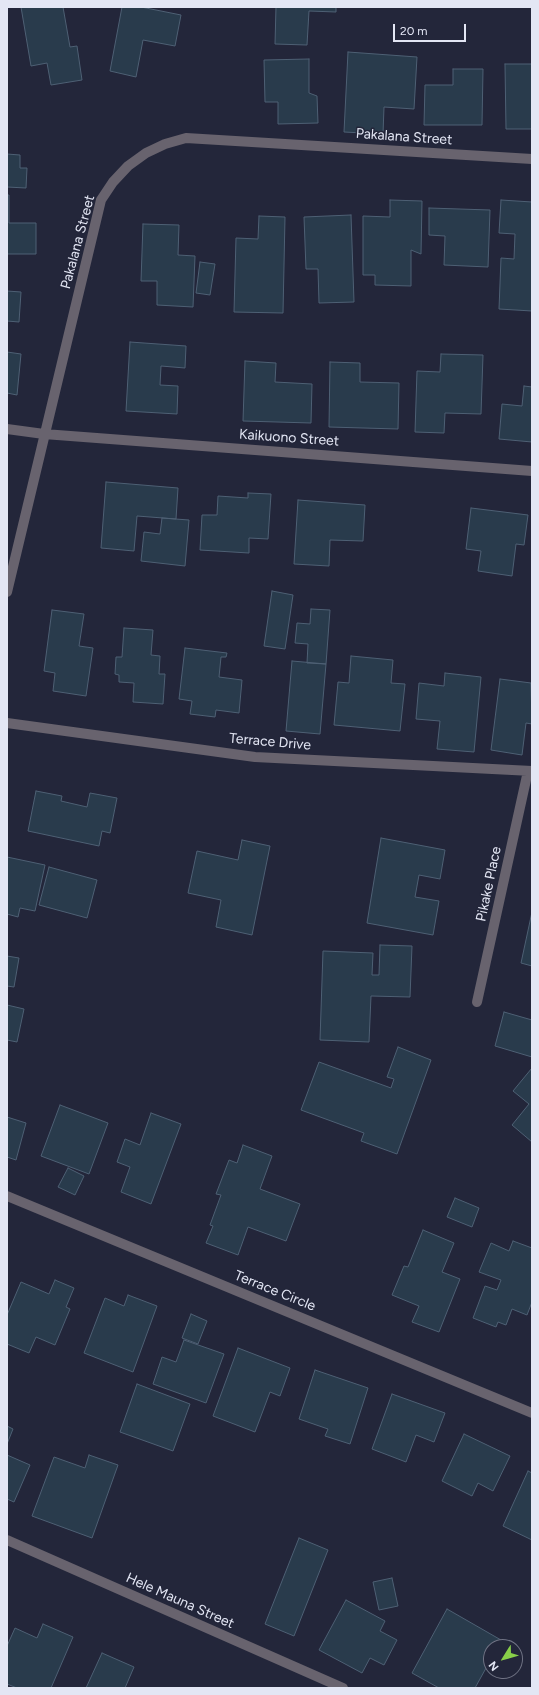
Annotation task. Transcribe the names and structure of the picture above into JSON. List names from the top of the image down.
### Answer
{
  "streets": {
    "street": [
      "Pakalana Street",
      "Kaikuono Street",
      "Terrace Drive",
      "Pikake Place",
      "Terrace Circle",
      "Hele Mauna Street"
    ]
  },
  "crossings": [
    ["Pakalana Street", "Kaikuono Street"],
    ["Terrace Drive", "Pikake Place"]
  ],
  "scale_bar": "20 m",
  "north": "bottom left"
}
